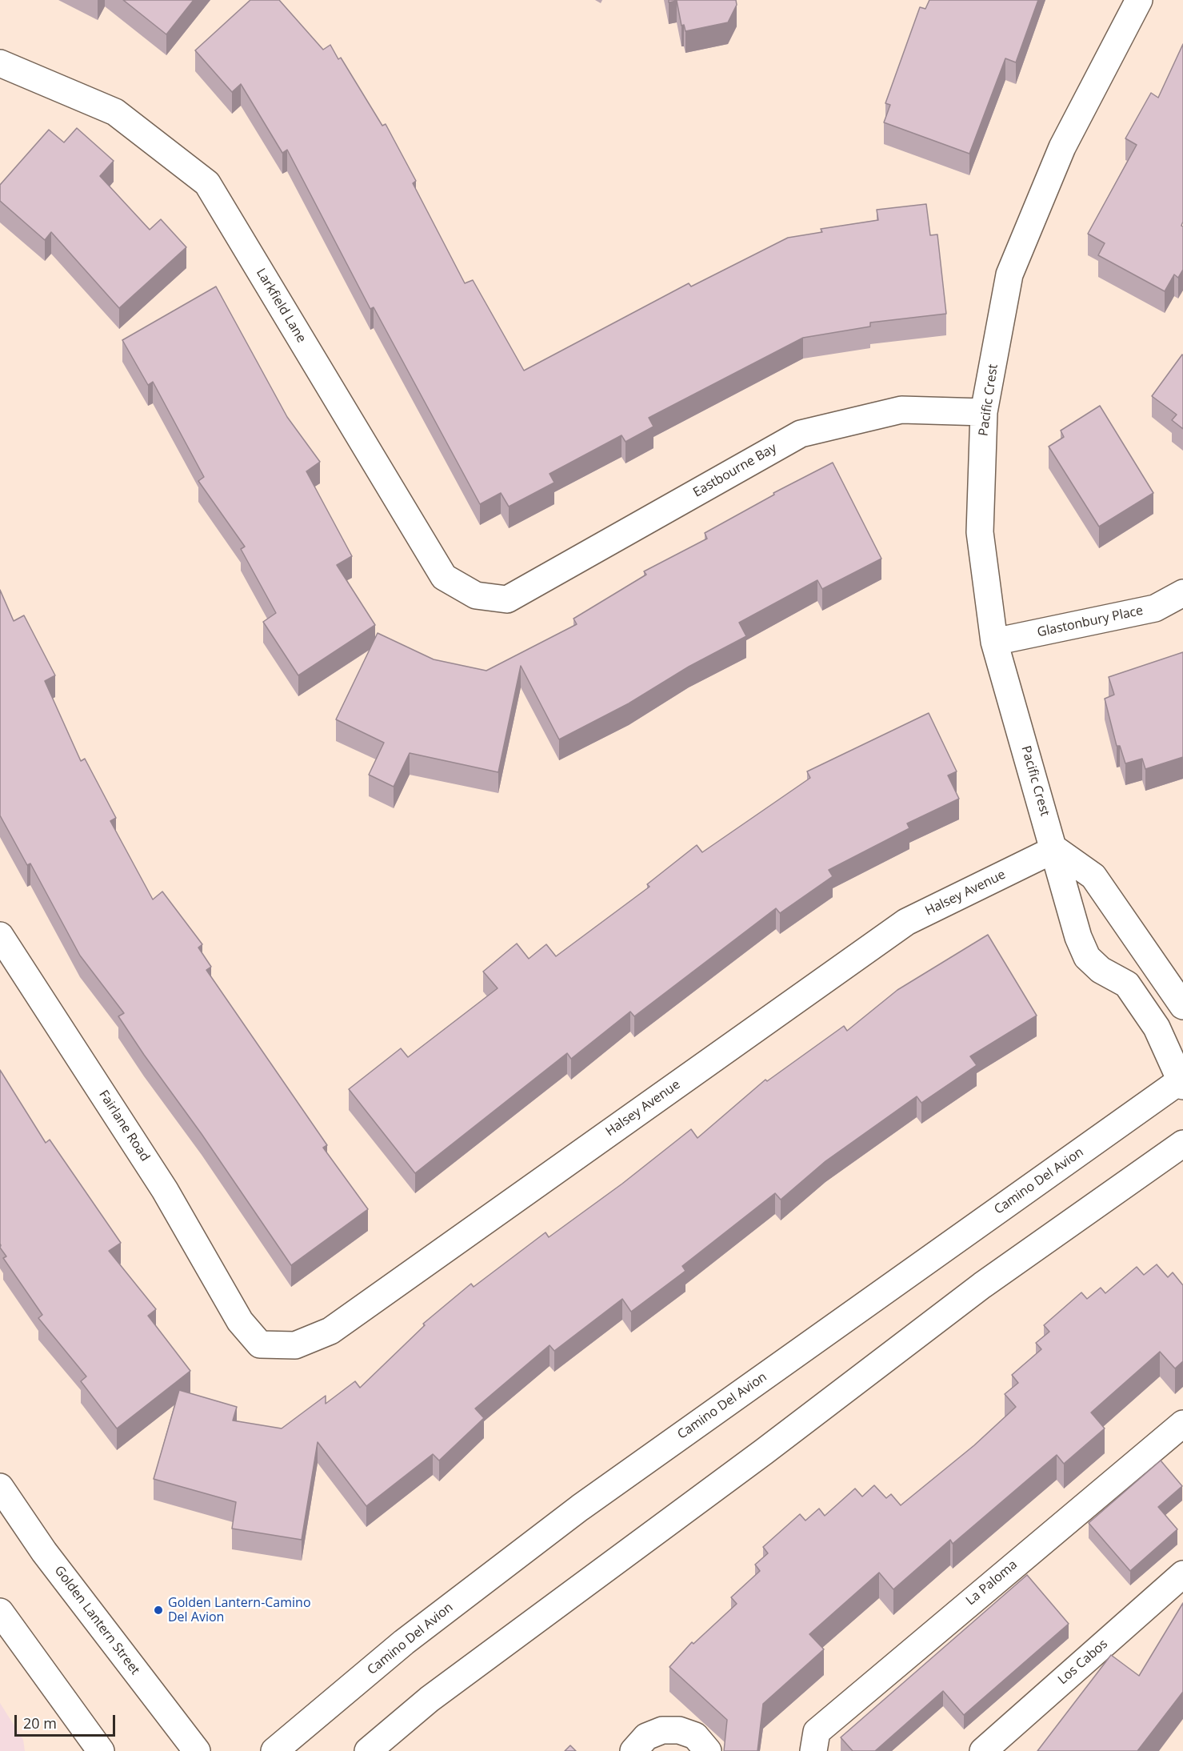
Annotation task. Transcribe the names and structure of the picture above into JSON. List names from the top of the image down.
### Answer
{
  "streets": {
    "street": [
      "Larkfield Lane",
      "Pacific Crest",
      "Eastbourne Bay",
      "Glastonbury Place",
      "Halsey Avenue",
      "Fairlane Road",
      "Camino Del Avion",
      "La Paloma",
      "Golden Lantern Street",
      "Los Cabos"
    ]
  },
  "crossings": [
    ["Larkfield Lane", "Eastbourne Bay"],
    ["Pacific Crest", "Eastbourne Bay"],
    ["Pacific Crest", "Glastonbury Place"],
    ["Pacific Crest", "Halsey Avenue"],
    ["Pacific Crest", "Camino Del Avion"],
    ["Halsey Avenue", "Fairlane Road"]
  ],
  "places": ["Golden Lantern-Camino Del Avion"],
  "scale_bar": "20 m"
}
